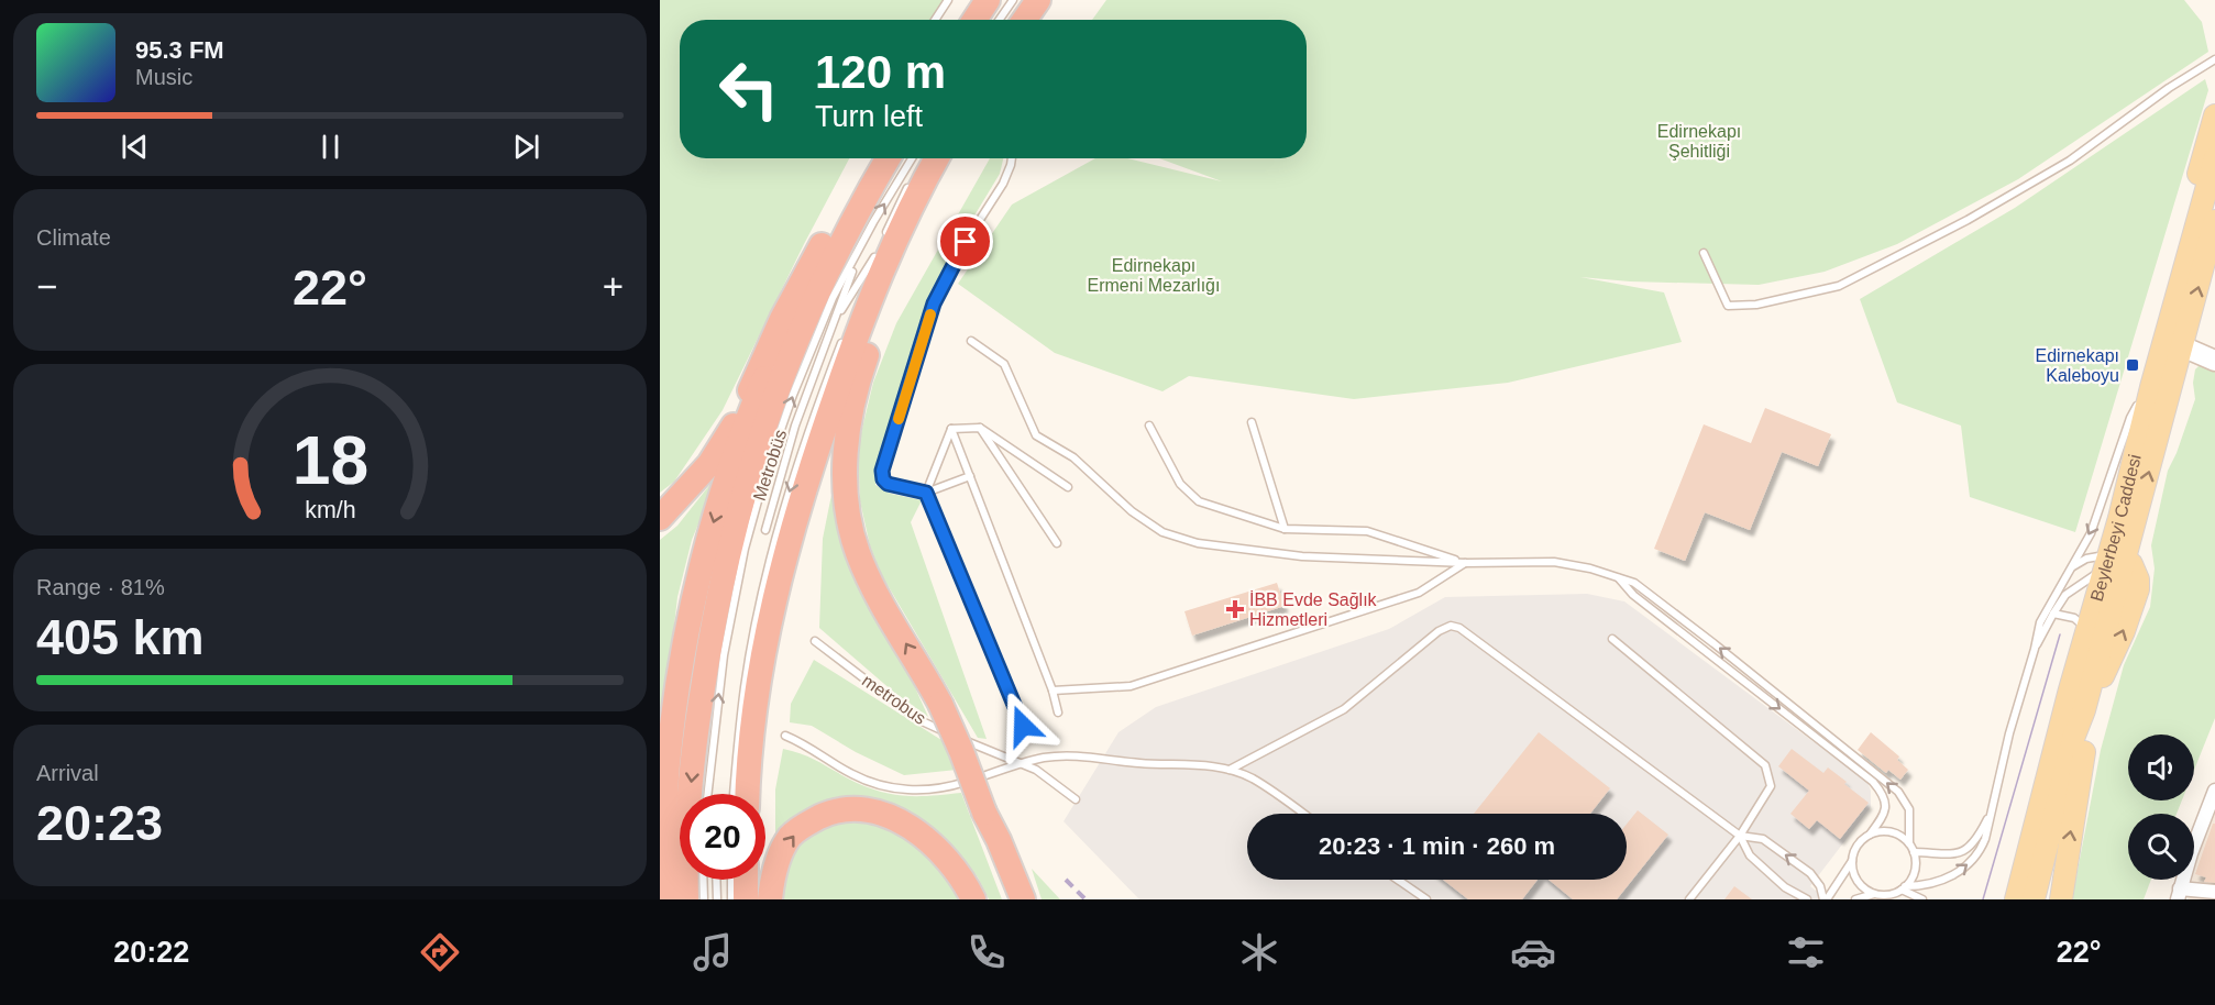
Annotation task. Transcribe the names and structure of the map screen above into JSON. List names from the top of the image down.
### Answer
{
  "streets": {
    "main road": ["Beylerbeyi Caddesi"],
    "lane": ["Metrobüs", "metrobus"]
  },
  "parks": ["Edirnekapı Şehitliği", "Edirnekapı Ermeni Mezarlığı"],
  "places": {
    "transit": ["Edirnekapı Kaleboyu"],
    "health": ["İBB Evde Sağlık Hizmetleri"]
  },
  "page": {
    "turn": ["120 m", "Turn left"],
    "song": ["95.3 FM", "Music"],
    "tile": [
      "Climate",
      ["Range · 81%", "405 km"],
      ["Arrival", "20:23"]
    ],
    "heat": ["−", "22°", "+"],
    "limit": "20",
    "trip": "20:23 · 1 min · 260 m",
    "tabs": ["20:22", "22°"],
    "gauge": ["18", "km/h"]
  }
}
